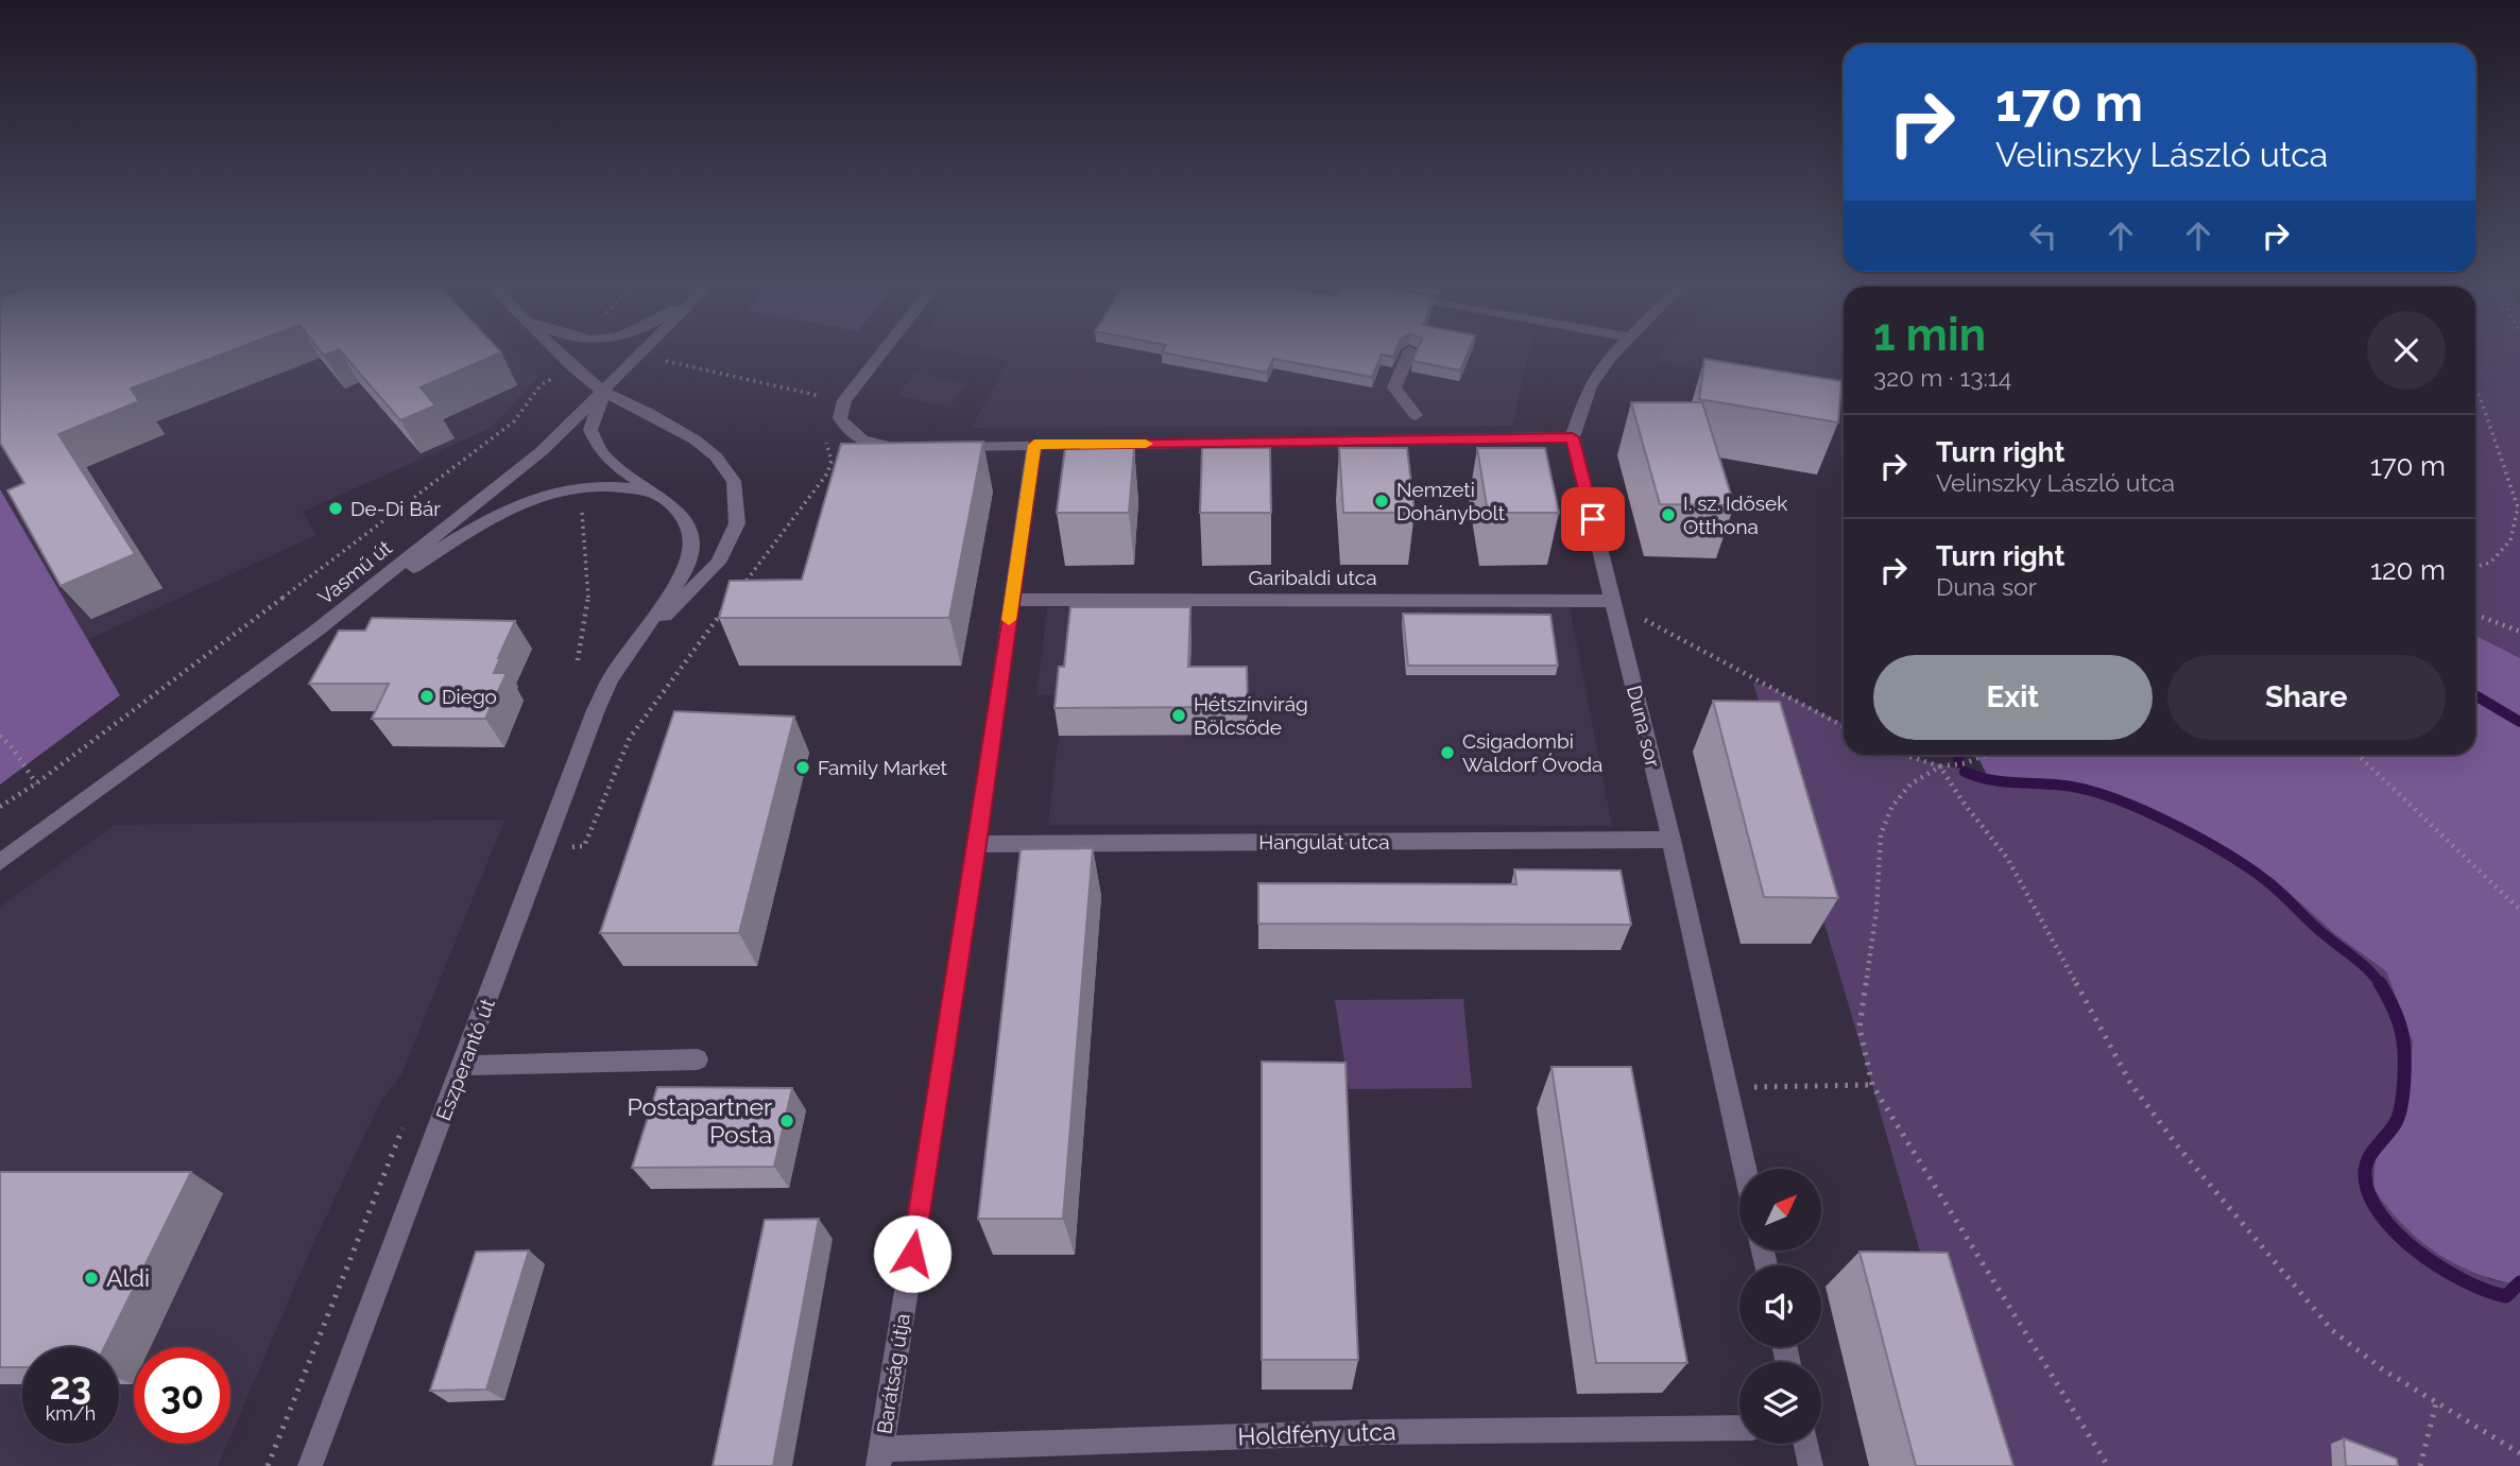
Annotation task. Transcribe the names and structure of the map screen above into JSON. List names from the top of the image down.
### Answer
{
  "streets": {
    "street": [
      "Vasmű út",
      "Garibaldi utca",
      "Duna sor",
      "Hangulat utca",
      "Eszperantó út",
      "Barátság útja",
      "Holdfény utca"
    ]
  },
  "crossings": [
    ["Vasmű út", "Eszperantó út"],
    ["Garibaldi utca", "Duna sor"],
    ["Garibaldi utca", "Barátság útja"],
    ["Duna sor", "Hangulat utca"],
    ["Hangulat utca", "Barátság útja"],
    ["Barátság útja", "Holdfény utca"]
  ],
  "places": [
    "Nemzeti Dohánybolt",
    "De-Di Bár",
    "I. sz. Idősek Otthona",
    "Diego",
    "Hétszínvirág Bölcsőde",
    "Csigadombi Waldorf Óvoda",
    "Family Market",
    "Postapartner Posta",
    "Aldi"
  ],
  "north": "top right",
  "page": {
    "turn": ["170 m", "Velinszky László utca"],
    "heading": ["1 min", "320 m · 13:14"],
    "list": [
      {
        "name": "Turn right",
        "note": "Velinszky László utca",
        "value": "170 m"
      },
      {
        "name": "Turn right",
        "note": "Duna sor",
        "value": "120 m"
      }
    ],
    "buttons": ["Exit", "Share"],
    "speed": "23 km/h",
    "limit": "30"
  }
}
